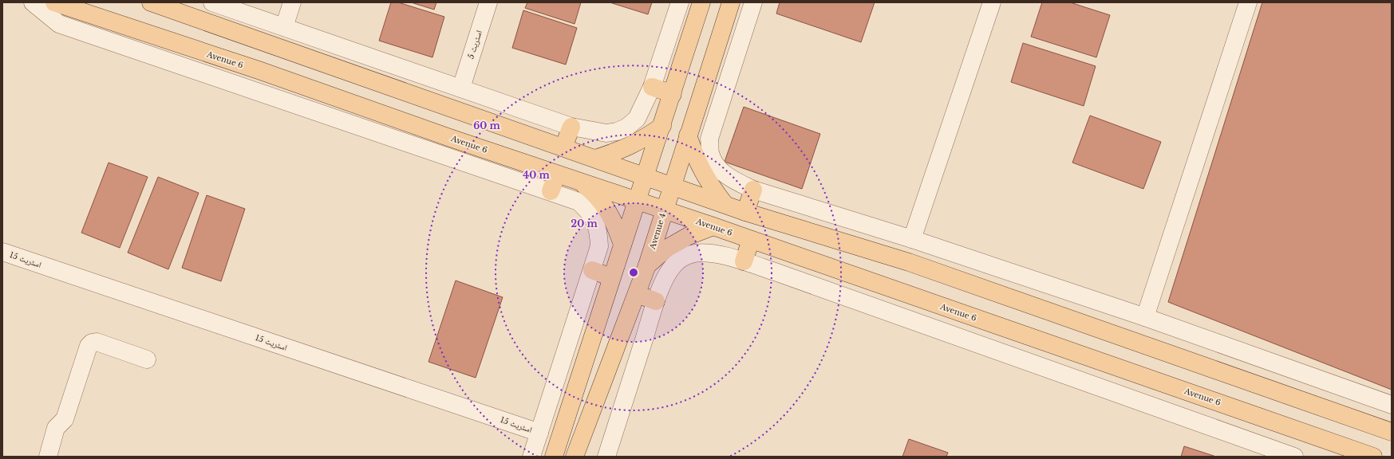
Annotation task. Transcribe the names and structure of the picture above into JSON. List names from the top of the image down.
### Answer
{
  "streets": {
    "main road": ["Avenue 6", "Avenue 4"],
    "street": ["اسٹریٹ 5", "اسٹریٹ 15"]
  },
  "crossings": [
    ["Avenue 6", "Avenue 4"]
  ],
  "rings": ["60 m", "40 m", "20 m"]
}
